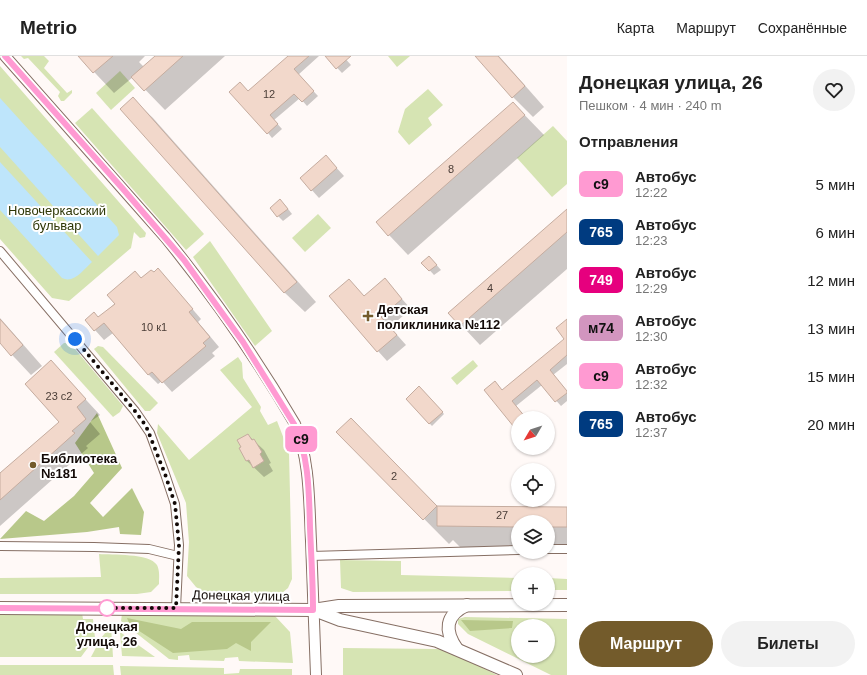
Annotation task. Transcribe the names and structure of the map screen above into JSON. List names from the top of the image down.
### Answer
{
  "streets": {
    "main road": ["Донецкая улица"]
  },
  "parks": ["Новочеркасский бульвар"],
  "places": {
    "health": ["Детская поликлиника №112"],
    "other": ["Библиотека №181", "Донецкая улица, 26"]
  },
  "lines": ["bus line с9"],
  "house_numbers": [
    "12",
    "8",
    "4",
    "10 к1",
    "23 с2",
    "2",
    "27"
  ],
  "north": "bottom left",
  "page": {
    "header": "Metrio",
    "nav": ["Карта", "Маршрут", "Сохранённые"],
    "on_map": "с9",
    "heading": [
      ["Донецкая улица, 26", "Пешком · 4 мин · 240 m"],
      "Отправления"
    ],
    "list": [
      {
        "mark": "с9",
        "name": "Автобус",
        "note": "12:22",
        "value": "5 мин"
      },
      {
        "mark": "765",
        "name": "Автобус",
        "note": "12:23",
        "value": "6 мин"
      },
      {
        "mark": "749",
        "name": "Автобус",
        "note": "12:29",
        "value": "12 мин"
      },
      {
        "mark": "м74",
        "name": "Автобус",
        "note": "12:30",
        "value": "13 мин"
      },
      {
        "mark": "с9",
        "name": "Автобус",
        "note": "12:32",
        "value": "15 мин"
      },
      {
        "mark": "765",
        "name": "Автобус",
        "note": "12:37",
        "value": "20 мин"
      }
    ],
    "map_buttons": ["+", "−"],
    "buttons": ["Маршрут", "Билеты"]
  }
}
